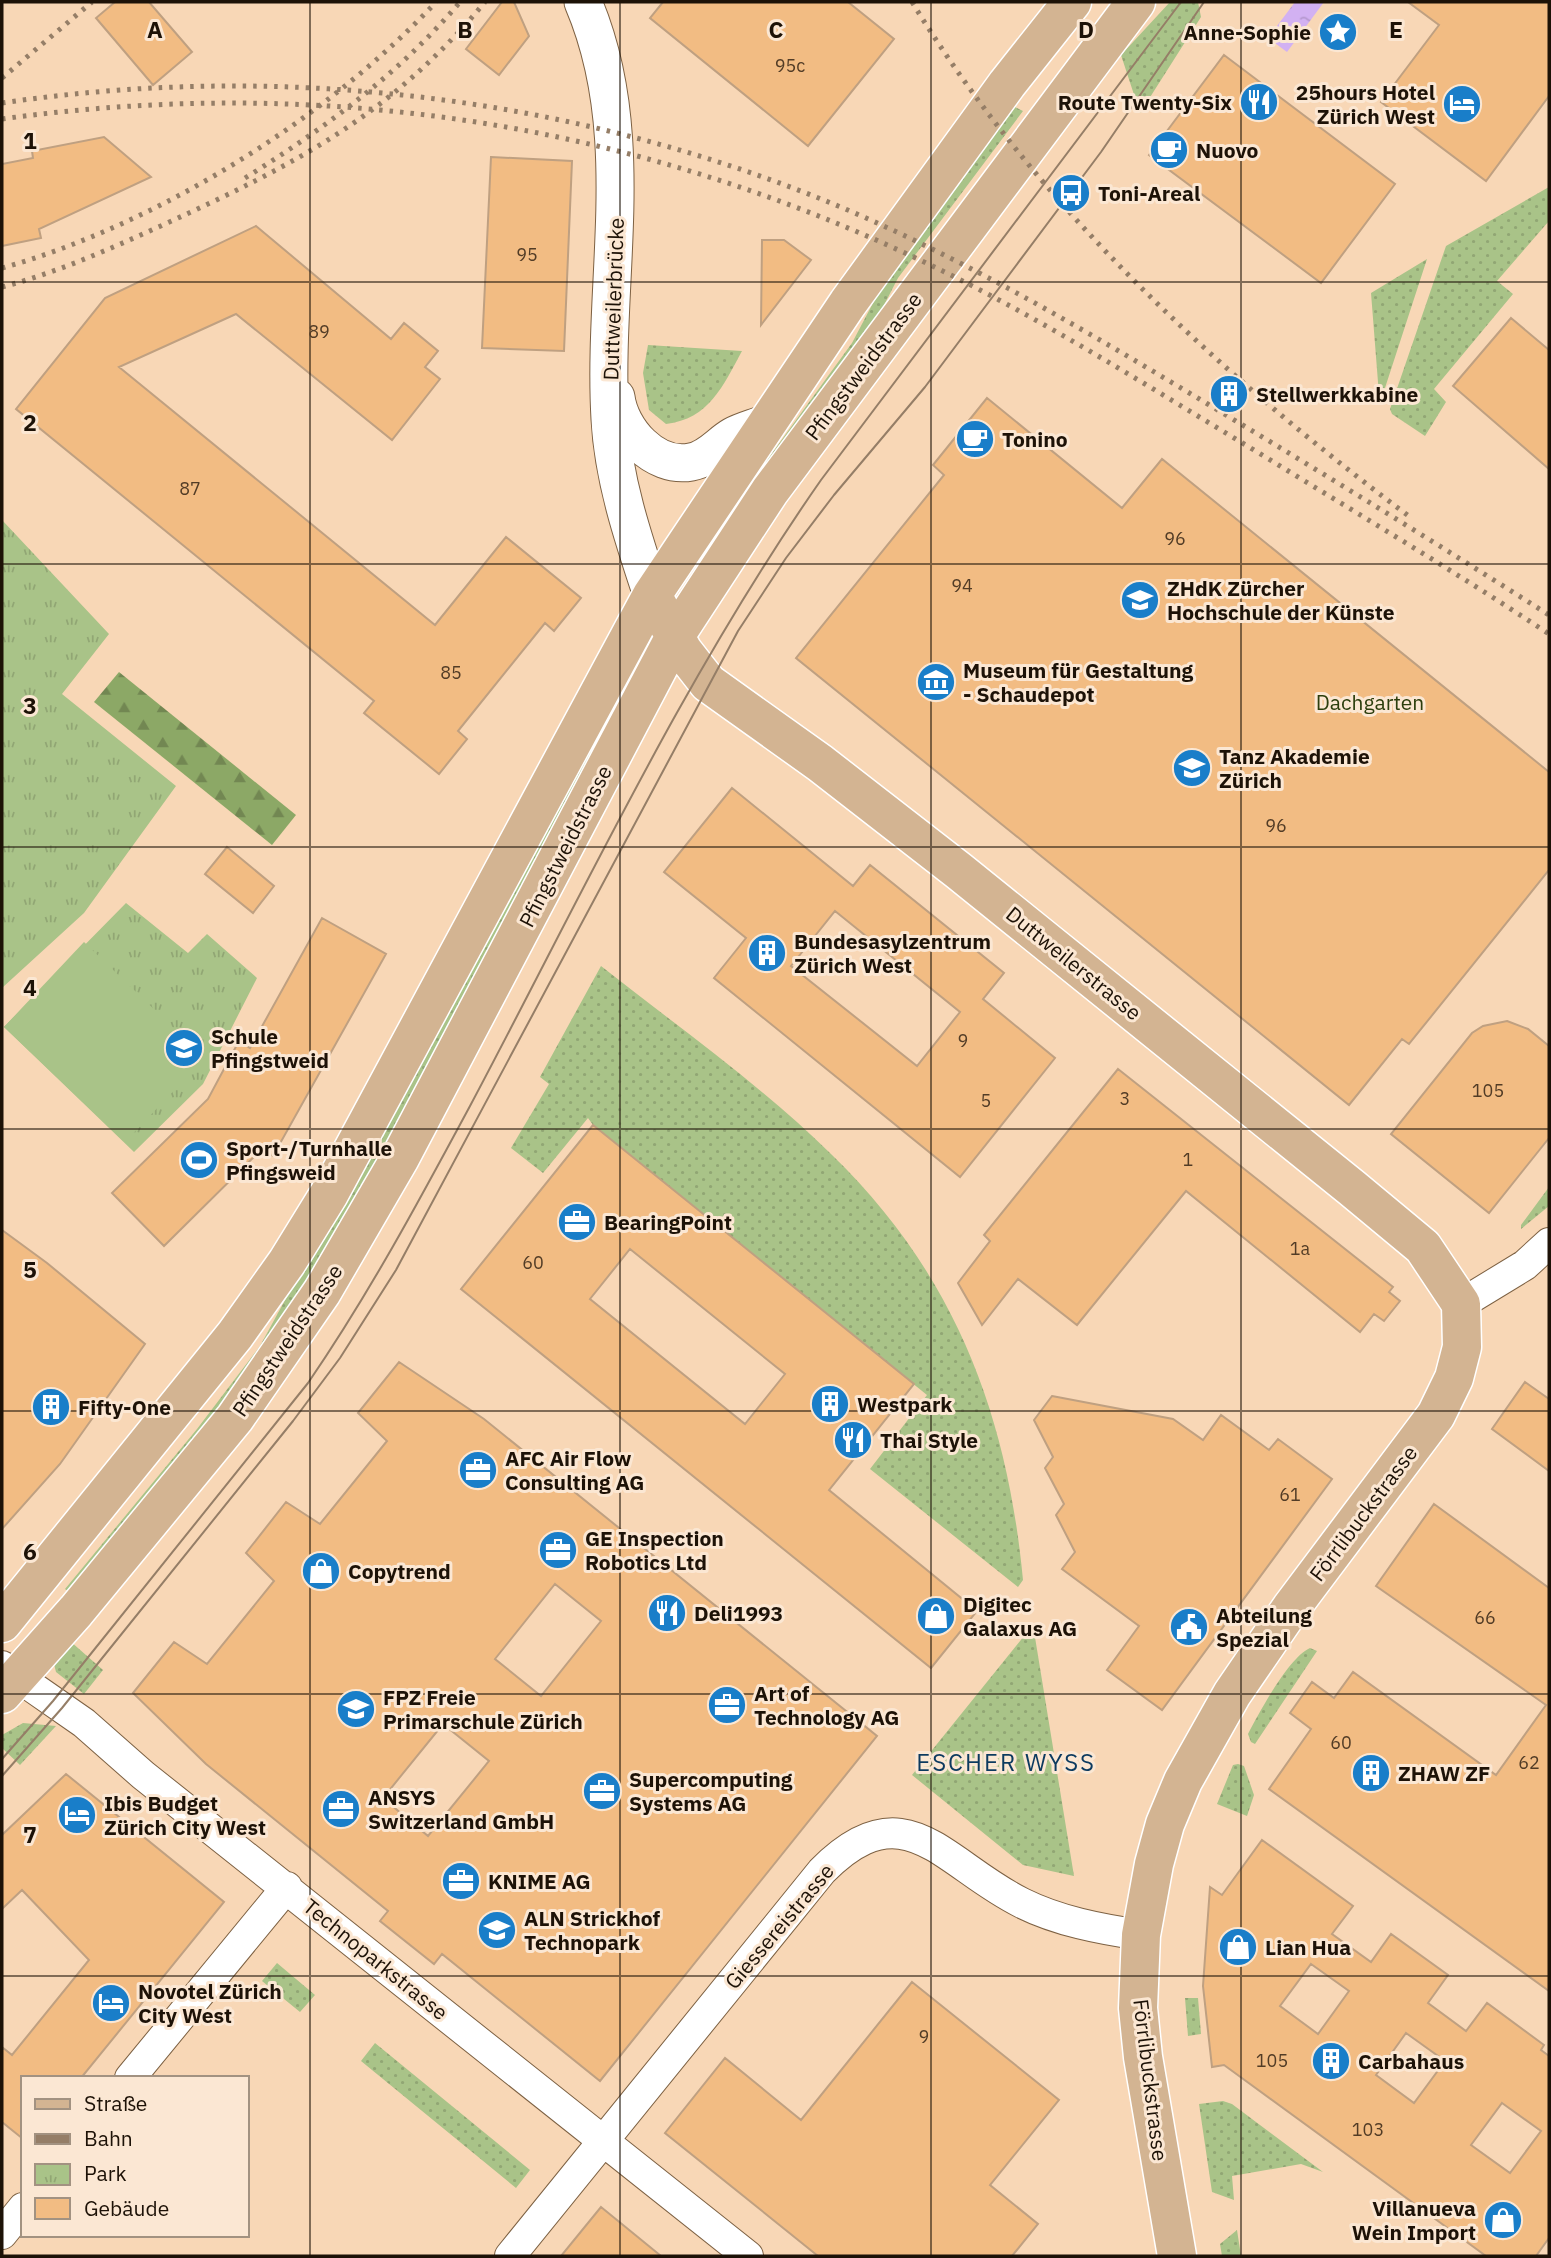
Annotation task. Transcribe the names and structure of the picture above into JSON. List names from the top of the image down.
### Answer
{
  "streets": {
    "main road": ["Pfingstweidstrasse", "Duttweilerstrasse", "Förrlibuckstrasse"],
    "street": ["Duttweilerbrücke", "Giessereistrasse", "Technoparkstrasse"]
  },
  "crossings": [
    ["Duttweilerbrücke", "Pfingstweidstrasse"],
    ["Duttweilerbrücke", "Duttweilerstrasse"],
    ["Pfingstweidstrasse", "Duttweilerstrasse"],
    ["Pfingstweidstrasse", "Technoparkstrasse"],
    ["Duttweilerstrasse", "Förrlibuckstrasse"],
    ["Förrlibuckstrasse", "Giessereistrasse"],
    ["Giessereistrasse", "Technoparkstrasse"]
  ],
  "districts": ["ESCHER WYSS"],
  "parks": ["Dachgarten"],
  "places": {
    "place": ["Anne-Sophie"],
    "restaurant": ["Route Twenty-Six", "Thai Style", "Deli1993"],
    "hotel": ["25hours Hotel Zürich West", "Ibis Budget Zürich City West", "Novotel Zürich City West"],
    "cafe": ["Nuovo", "Tonino"],
    "bus stop": ["Toni-Areal"],
    "building": [
      "Stellwerkkabine",
      "Bundesasylzentrum Zürich West",
      "Westpark",
      "Fifty-One",
      "ZHAW ZF",
      "Carbahaus"
    ],
    "school or university": [
      "ZHdK Zürcher Hochschule der Künste",
      "Tanz Akademie Zürich",
      "Schule Pfingstweid",
      "FPZ Freie Primarschule Zürich",
      "ALN Strickhof Technopark"
    ],
    "museum": ["Museum für Gestaltung - Schaudepot"],
    "sports": ["Sport-/Turnhalle Pfingsweid"],
    "office": [
      "BearingPoint",
      "AFC Air Flow Consulting AG",
      "GE Inspection Robotics Ltd",
      "Art of Technology AG",
      "Supercomputing Systems AG",
      "ANSYS Switzerland GmbH",
      "KNIME AG"
    ],
    "shop": [
      "Copytrend",
      "Digitec Galaxus AG",
      "Lian Hua",
      "Villanueva Wein Import"
    ],
    "public building": ["Abteilung Spezial"]
  },
  "house_numbers": [
    "95c",
    "95",
    "89",
    "87",
    "96",
    "94",
    "85",
    "96",
    "9",
    "105",
    "3",
    "5",
    "1",
    "1a",
    "60",
    "61",
    "66",
    "60",
    "62",
    "9",
    "105",
    "103"
  ],
  "legend": [
    "Straße",
    "Bahn",
    "Park",
    "Gebäude"
  ],
  "grid": {
    "columns": [
      "A",
      "B",
      "C",
      "D",
      "E"
    ],
    "rows": [
      "1",
      "2",
      "3",
      "4",
      "5",
      "6",
      "7"
    ]
  }
}
